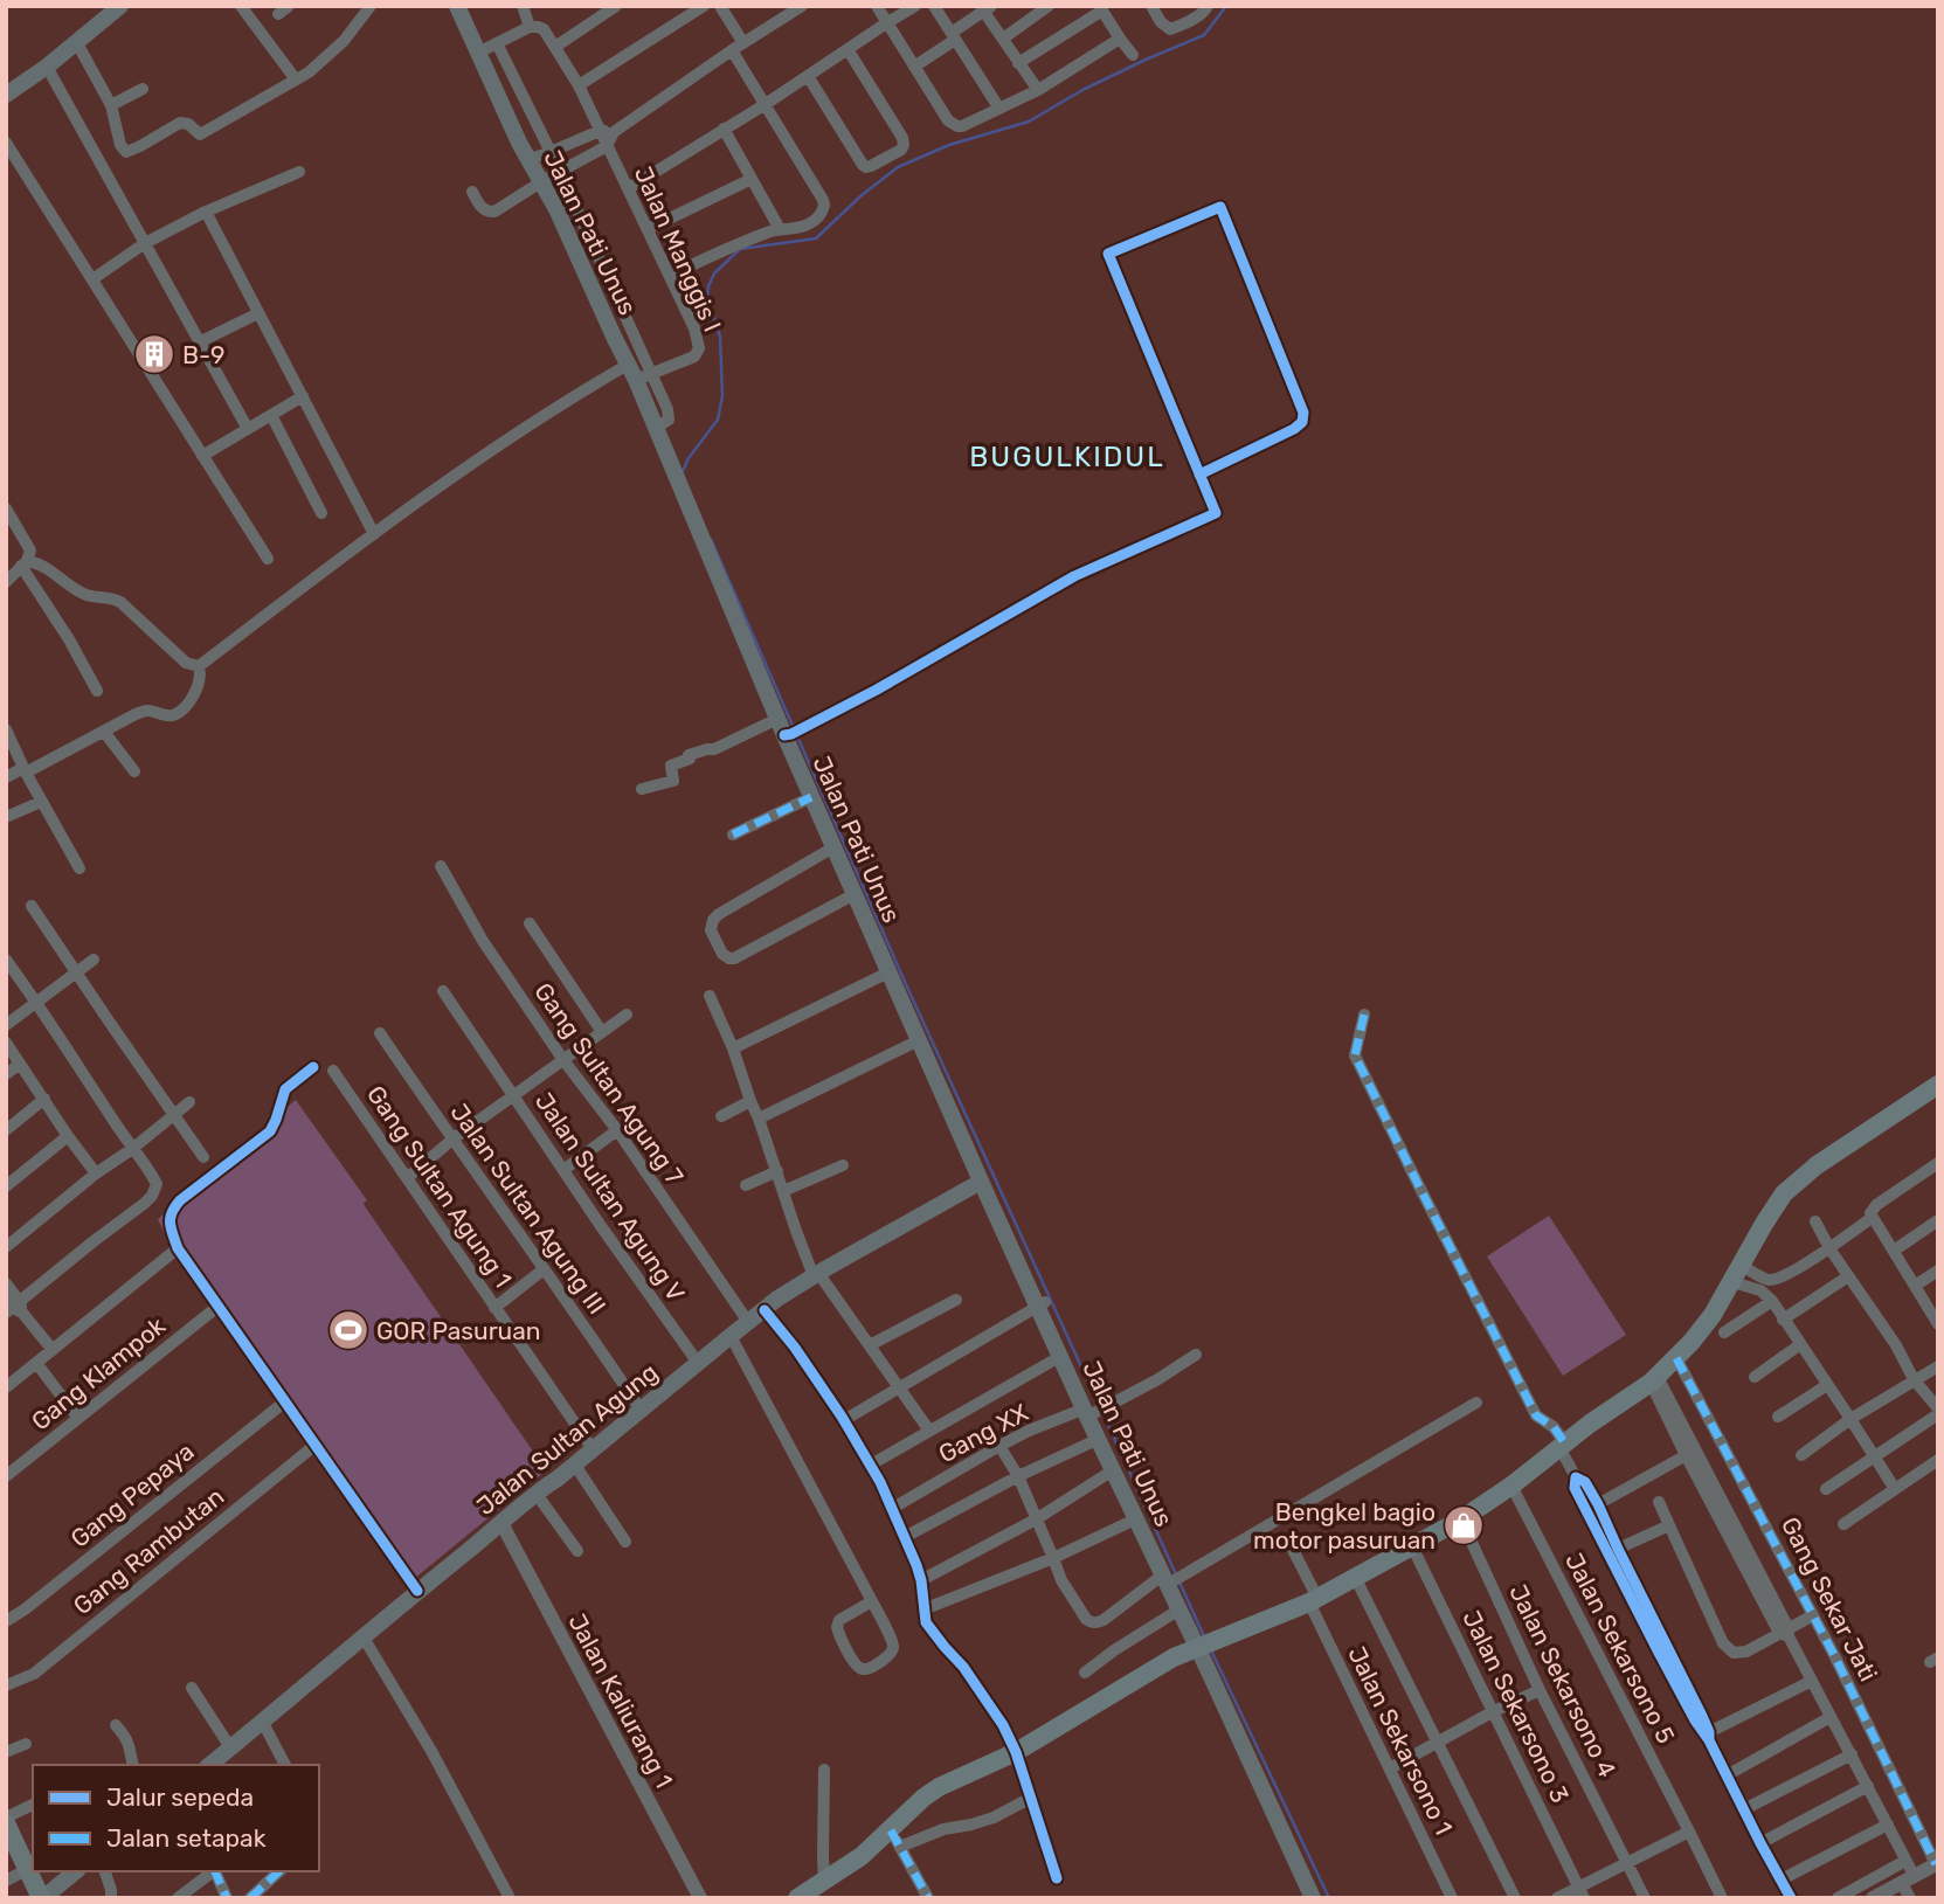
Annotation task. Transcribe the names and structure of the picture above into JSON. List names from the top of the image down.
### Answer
{
  "streets": {
    "main road": ["Jalan Pati Unus", "Jalan Sultan Agung"],
    "street": [
      "Jalan Manggis I",
      "Gang Sultan Agung 7",
      "Gang Sultan Agung 1",
      "Jalan Sultan Agung V",
      "Jalan Sultan Agung III",
      "Gang Klampok",
      "Gang XX",
      "Gang Pepaya",
      "Gang Rambutan",
      "Gang Sekar Jati",
      "Jalan Sekarsono 5",
      "Jalan Sekarsono 4",
      "Jalan Kaliurang 1",
      "Jalan Sekarsono 3",
      "Jalan Sekarsono 1"
    ]
  },
  "crossings": [
    ["Jalan Pati Unus", "Jalan Manggis I"],
    ["Jalan Pati Unus", "Gang XX"],
    ["Jalan Pati Unus", "Jalan Sultan Agung"],
    ["Gang Sultan Agung 7", "Jalan Sultan Agung"],
    ["Gang Sultan Agung 1", "Jalan Sultan Agung"],
    ["Jalan Sultan Agung V", "Jalan Sultan Agung"],
    ["Jalan Sultan Agung III", "Jalan Sultan Agung"],
    ["Jalan Sultan Agung", "Jalan Kaliurang 1"]
  ],
  "districts": ["BUGULKIDUL"],
  "places": {
    "building": ["B-9"],
    "sports": ["GOR Pasuruan"],
    "shop": ["Bengkel bagio motor pasuruan"]
  },
  "legend": ["Jalur sepeda", "Jalan setapak"]
}
